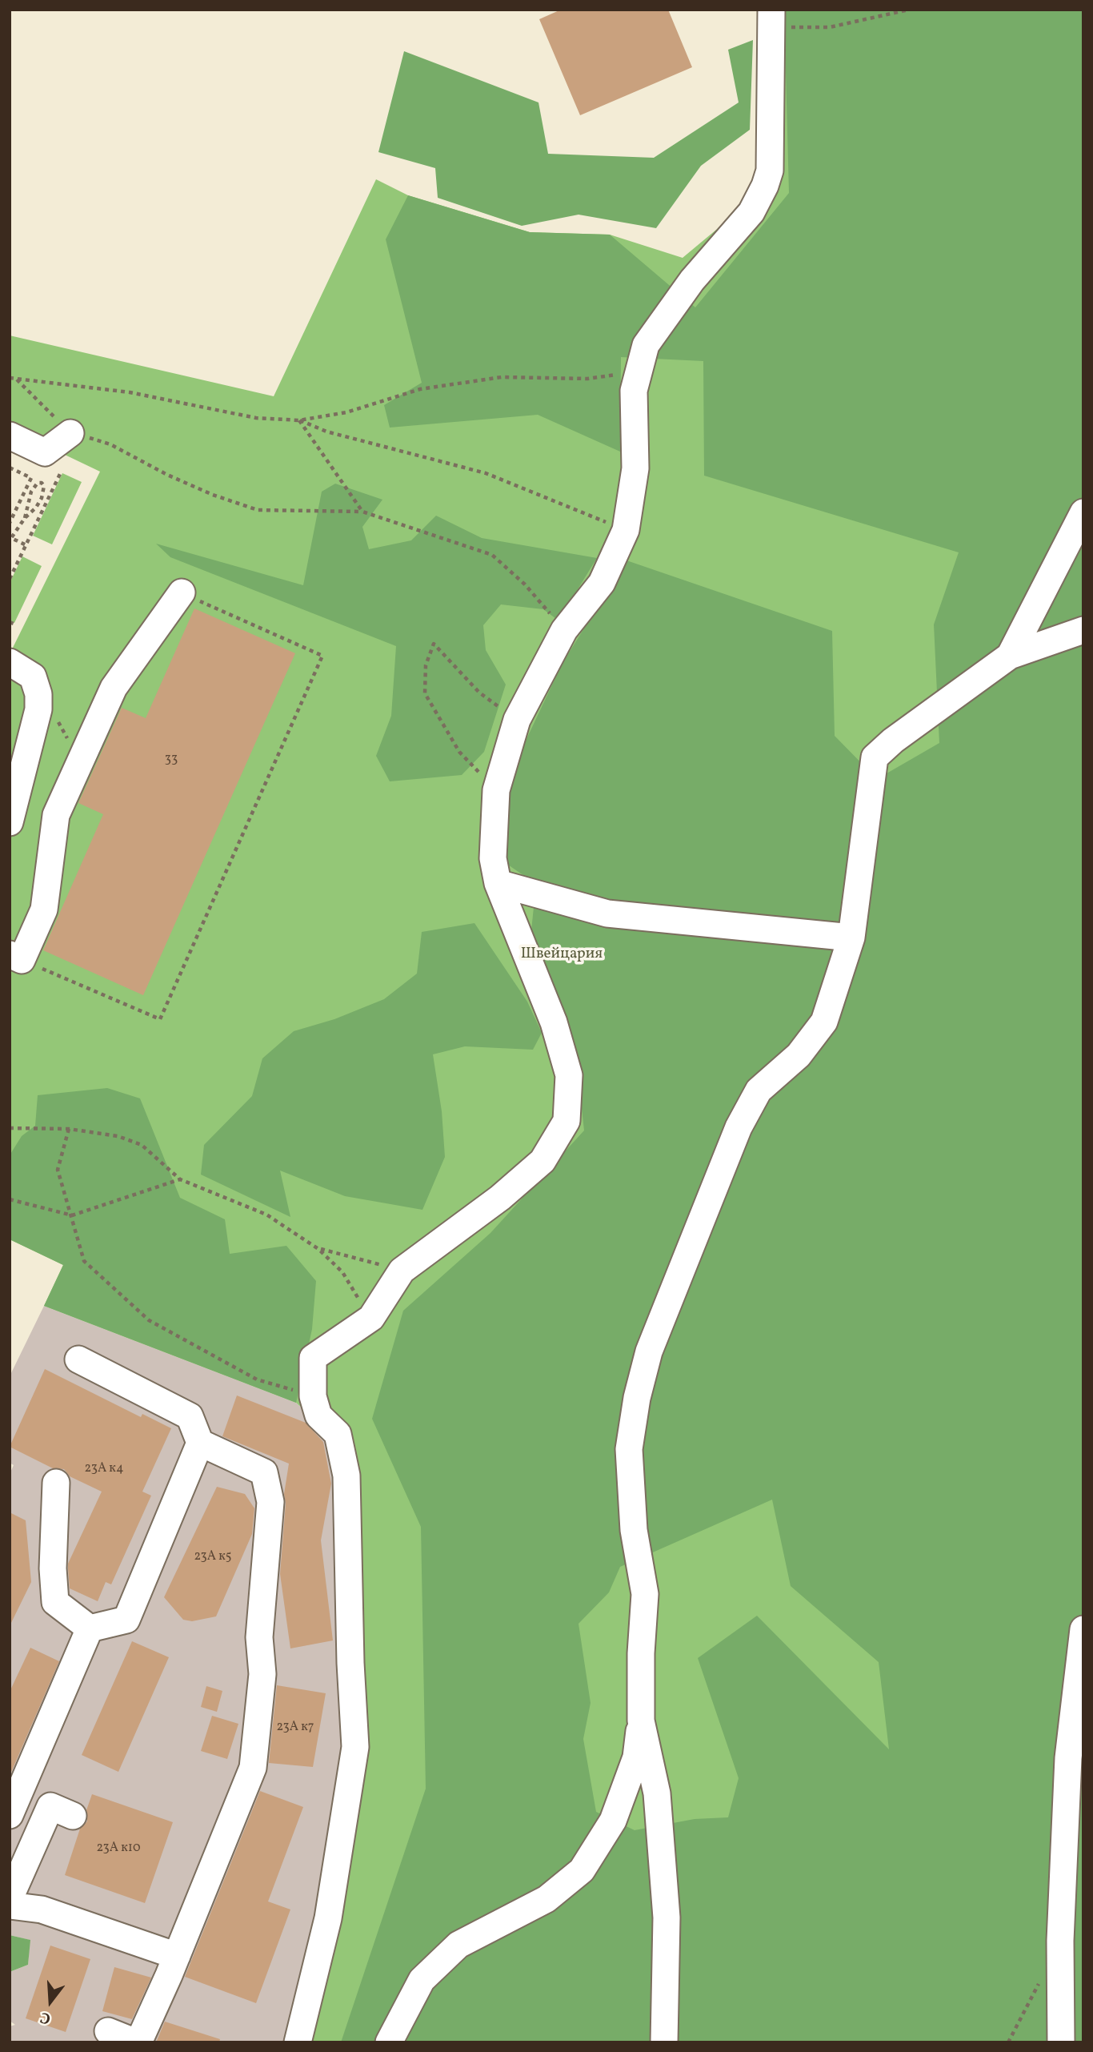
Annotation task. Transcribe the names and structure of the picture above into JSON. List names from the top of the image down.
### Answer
{
  "parks": ["Швейцария"],
  "house_numbers": [
    "33",
    "23А к4",
    "23А к5",
    "23А к7",
    "23А к10"
  ],
  "north": "bottom"
}
